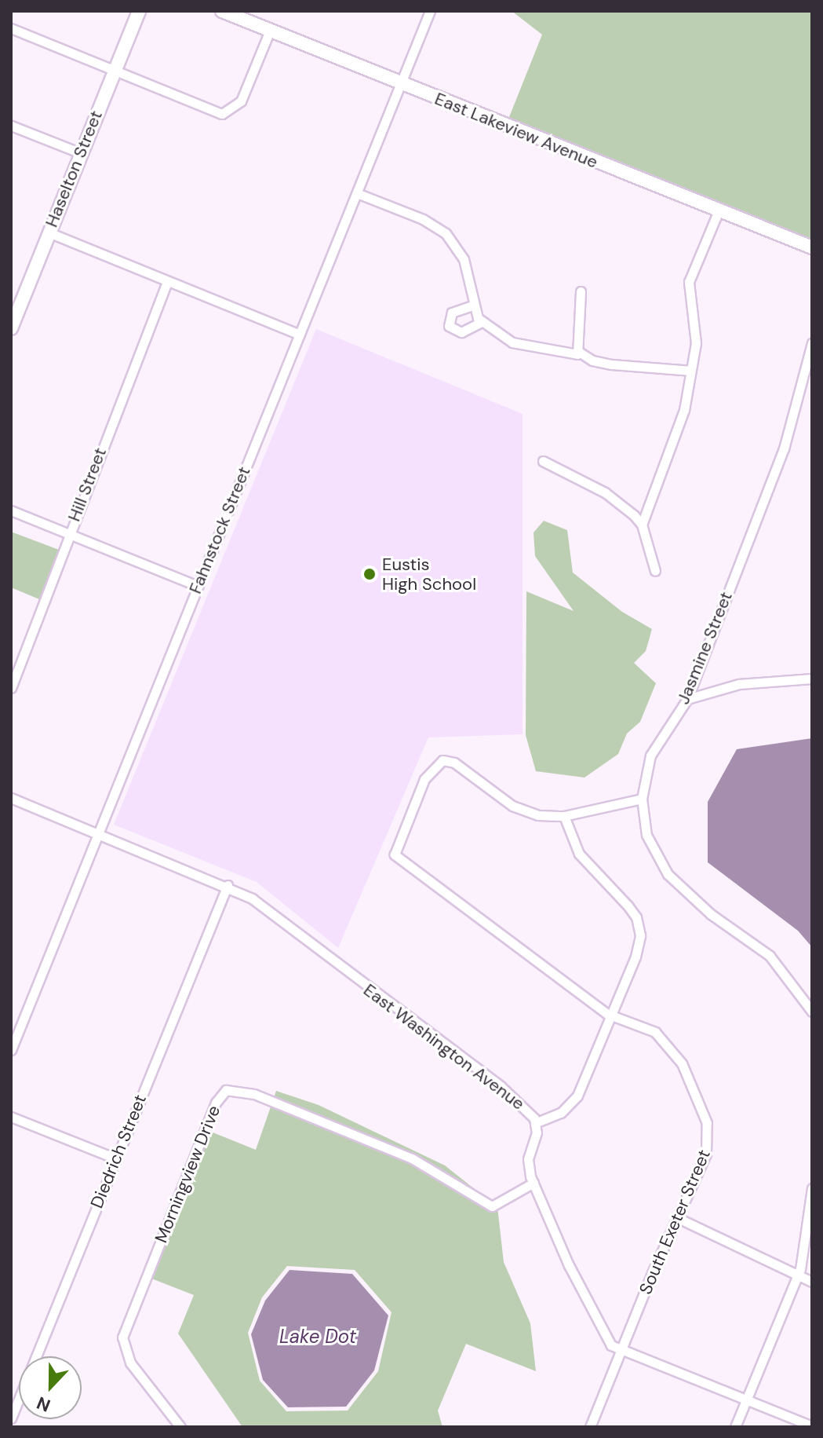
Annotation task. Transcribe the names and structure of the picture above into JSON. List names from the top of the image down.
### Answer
{
  "streets": {
    "street": [
      "East Lakeview Avenue",
      "Haselton Street",
      "Hill Street",
      "Fahnstock Street",
      "Jasmine Street",
      "East Washington Avenue",
      "Diedrich Street",
      "Morningview Drive",
      "South Exeter Street"
    ]
  },
  "crossings": [
    ["East Lakeview Avenue", "Fahnstock Street"],
    ["Fahnstock Street", "East Washington Avenue"],
    ["East Washington Avenue", "Diedrich Street"],
    ["East Washington Avenue", "Morningview Drive"],
    ["East Washington Avenue", "South Exeter Street"]
  ],
  "water": ["Lake Dot"],
  "places": ["Eustis High School"],
  "north": "bottom"
}
